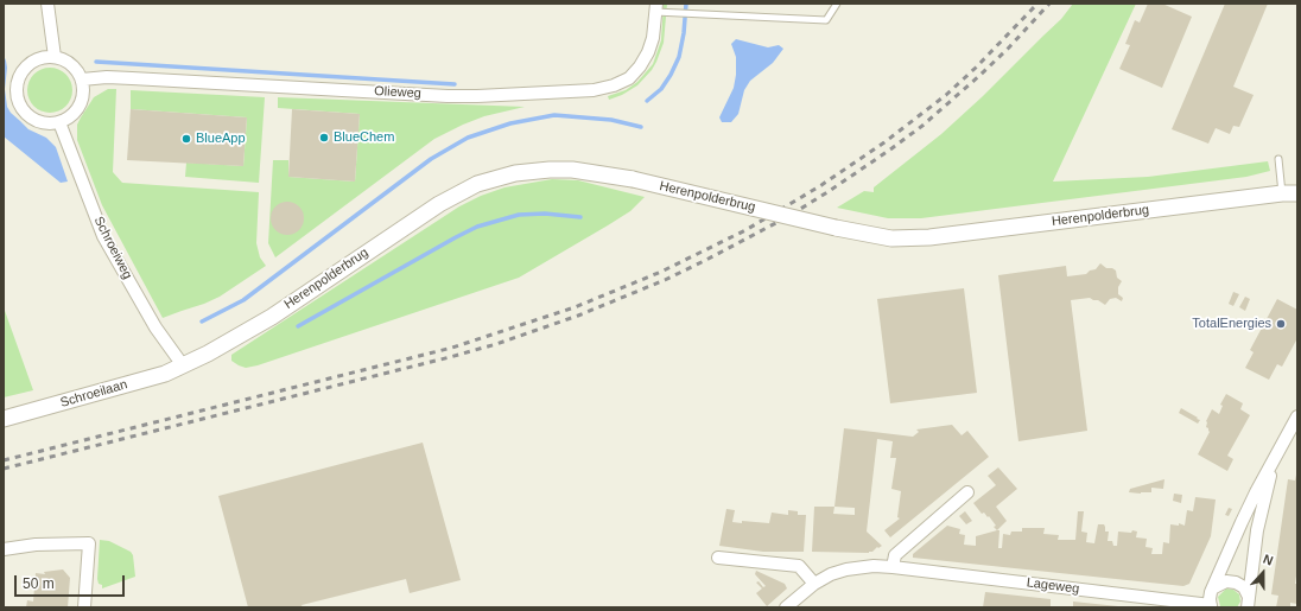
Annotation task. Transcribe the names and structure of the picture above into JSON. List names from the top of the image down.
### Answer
{
  "streets": {
    "street": [
      "Olieweg",
      "Herenpolderbrug",
      "Schroeiweg",
      "Schroeilaan",
      "Lageweg"
    ]
  },
  "crossings": [
    ["Olieweg", "Schroeiweg"],
    ["Herenpolderbrug", "Schroeiweg"],
    ["Herenpolderbrug", "Schroeilaan"],
    ["Schroeiweg", "Schroeilaan"]
  ],
  "places": ["BlueChem", "BlueApp", "TotalEnergies"],
  "scale_bar": "50 m",
  "north": "top"
}
